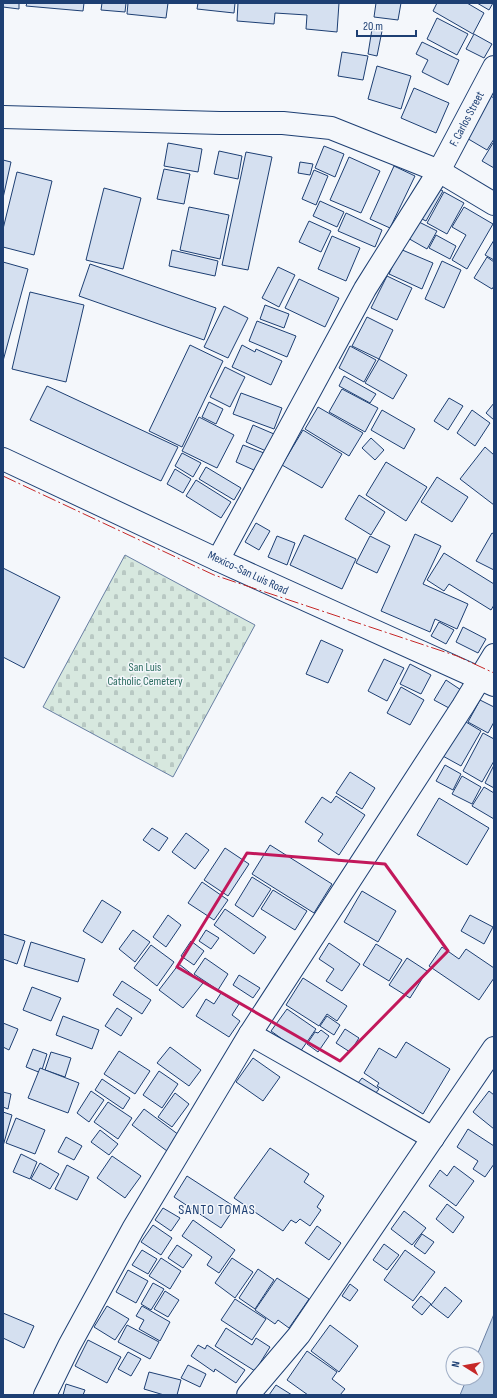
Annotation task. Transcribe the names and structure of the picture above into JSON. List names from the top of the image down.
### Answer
{
  "streets": {
    "street": ["F. Carlos Street", "Mexico-San Luis Road"]
  },
  "crossings": [
    ["F. Carlos Street", "Mexico-San Luis Road"]
  ],
  "districts": ["SANTO TOMAS"],
  "parks": ["San Luis Catholic Cemetery"],
  "scale_bar": "20 m",
  "north": "left"
}
